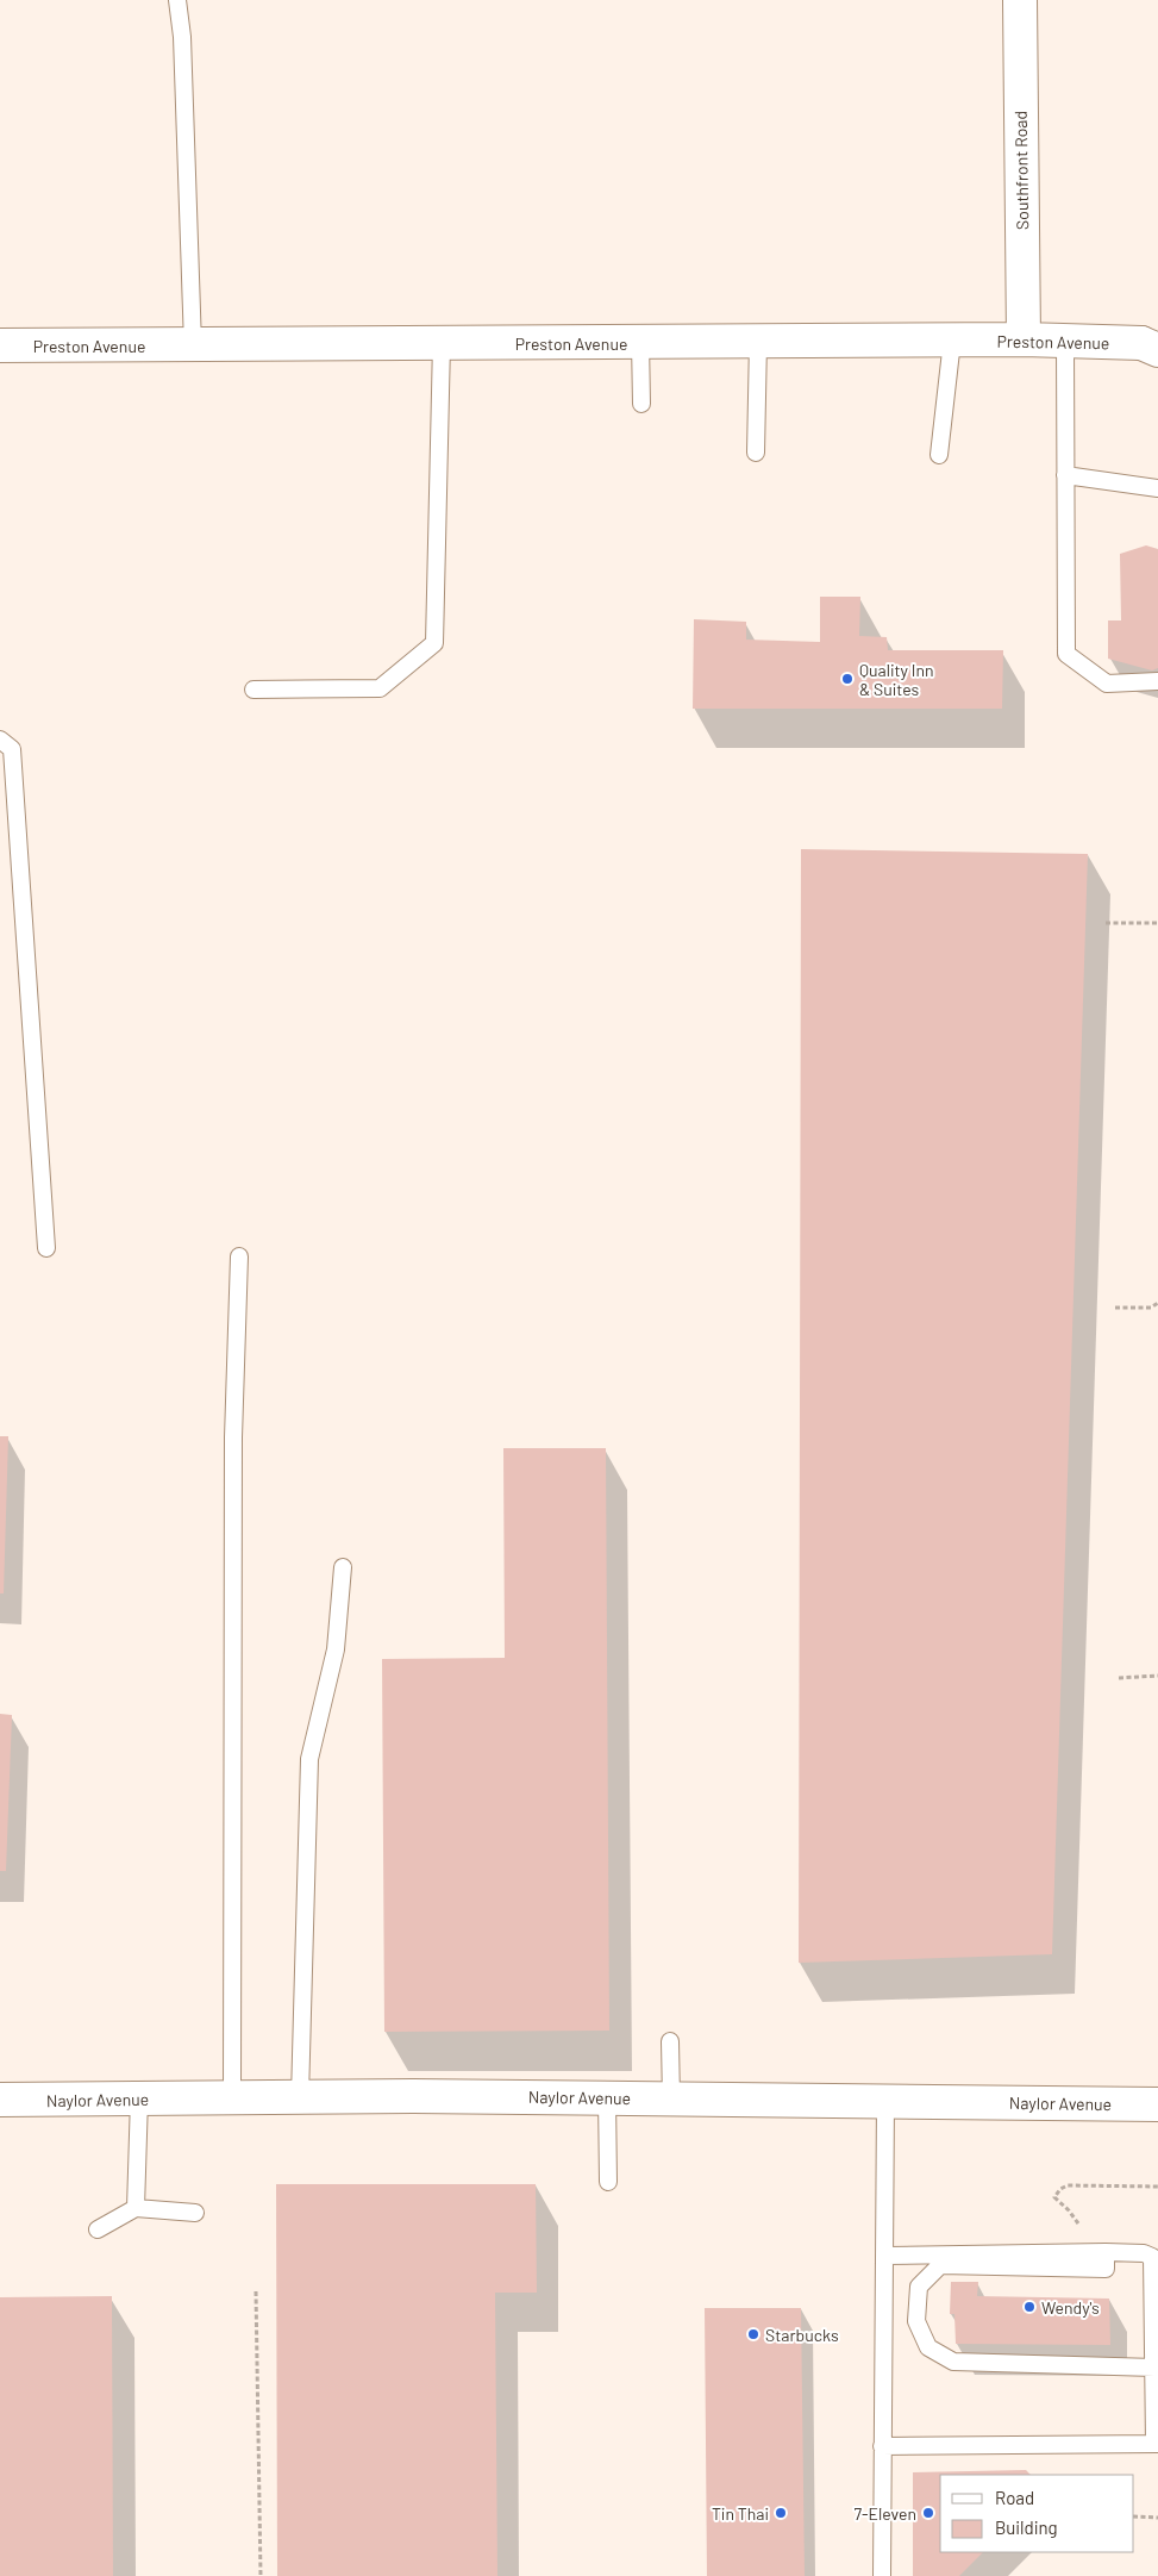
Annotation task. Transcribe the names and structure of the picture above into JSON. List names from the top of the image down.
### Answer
{
  "streets": {
    "street": ["Southfront Road", "Preston Avenue", "Naylor Avenue"]
  },
  "crossings": [
    ["Southfront Road", "Preston Avenue"]
  ],
  "places": [
    "Quality Inn & Suites",
    "Wendy's",
    "Starbucks",
    "Tin Thai",
    "7-Eleven"
  ],
  "legend": ["Road", "Building"]
}
